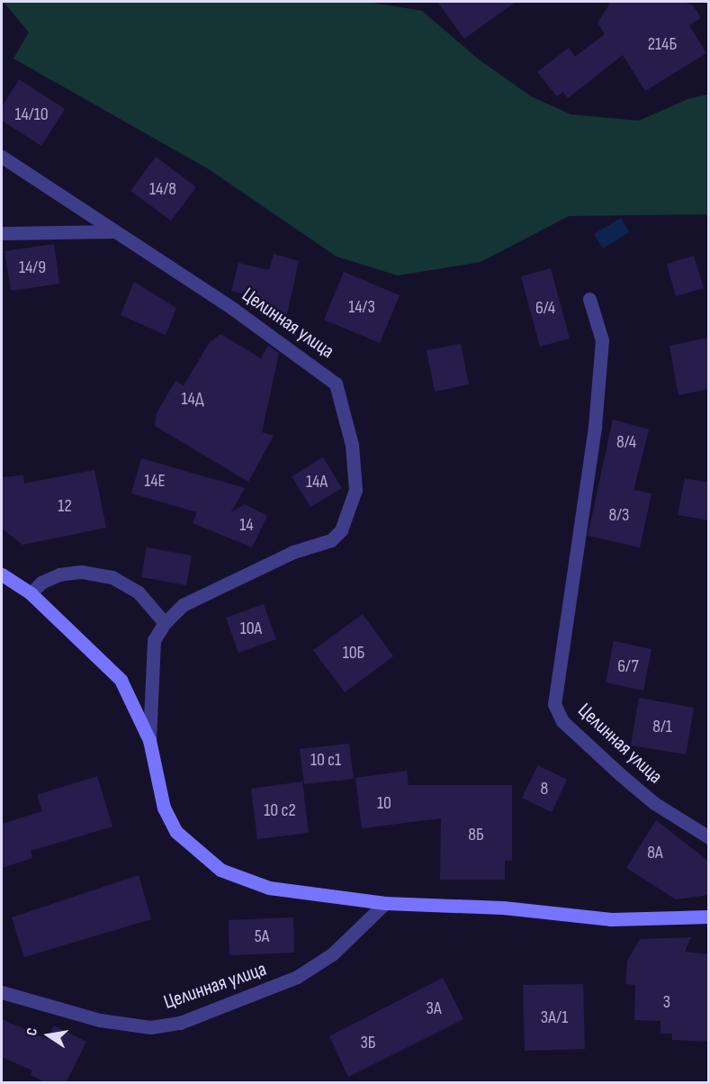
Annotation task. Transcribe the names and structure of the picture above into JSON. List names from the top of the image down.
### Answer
{
  "streets": {
    "street": ["Целинная улица"]
  },
  "house_numbers": [
    "214Б",
    "14/10",
    "14/8",
    "14/9",
    "14/3",
    "6/4",
    "14Д",
    "8/4",
    "14Е",
    "14А",
    "12",
    "8/3",
    "14",
    "10А",
    "10Б",
    "6/7",
    "8/1",
    "10 с1",
    "8",
    "10",
    "10 с2",
    "8Б",
    "8А",
    "5А",
    "3",
    "3А",
    "3А/1",
    "3Б"
  ],
  "north": "left"
}
